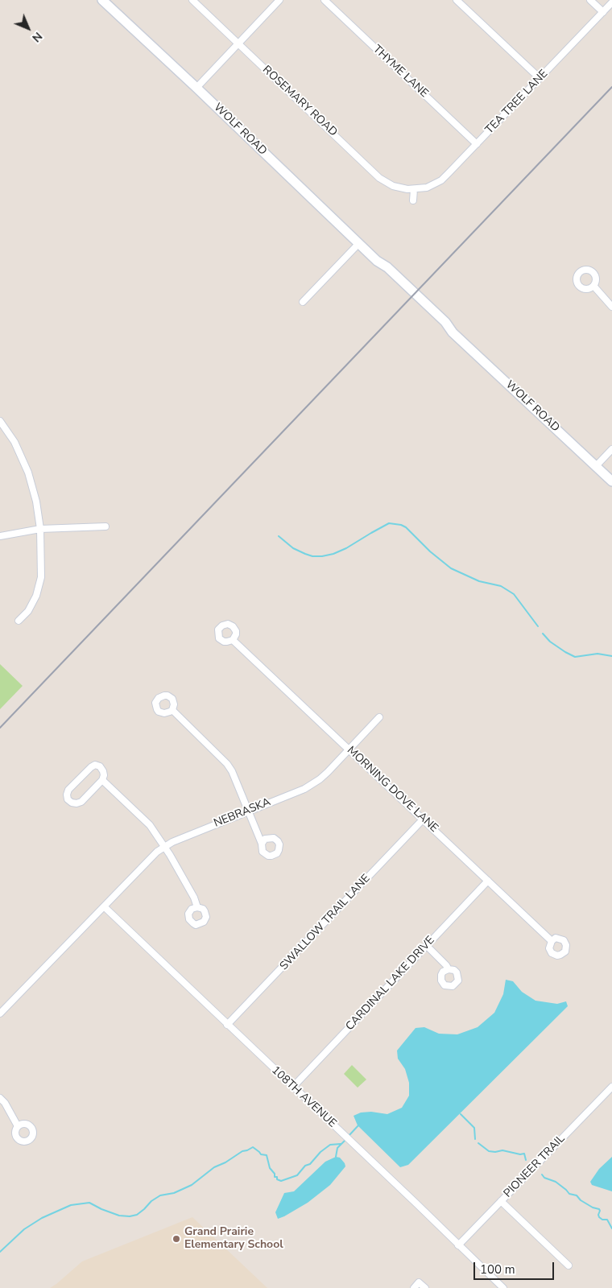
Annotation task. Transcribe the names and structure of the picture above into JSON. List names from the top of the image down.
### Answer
{
  "streets": {
    "main road": ["WOLF ROAD"],
    "street": [
      "THYME LANE",
      "ROSEMARY ROAD",
      "TEA TREE LANE",
      "MORNING DOVE LANE",
      "NEBRASKA",
      "SWALLOW TRAIL LANE",
      "CARDINAL LAKE DRIVE",
      "108TH AVENUE",
      "PIONEER TRAIL"
    ]
  },
  "crossings": [
    ["THYME LANE", "TEA TREE LANE"],
    ["ROSEMARY ROAD", "TEA TREE LANE"],
    ["MORNING DOVE LANE", "NEBRASKA"],
    ["MORNING DOVE LANE", "SWALLOW TRAIL LANE"],
    ["MORNING DOVE LANE", "CARDINAL LAKE DRIVE"],
    ["NEBRASKA", "108TH AVENUE"],
    ["SWALLOW TRAIL LANE", "108TH AVENUE"],
    ["CARDINAL LAKE DRIVE", "108TH AVENUE"],
    ["108TH AVENUE", "PIONEER TRAIL"]
  ],
  "places": ["Grand Prairie Elementary School"],
  "scale_bar": "100 m",
  "north": "bottom right"
}
